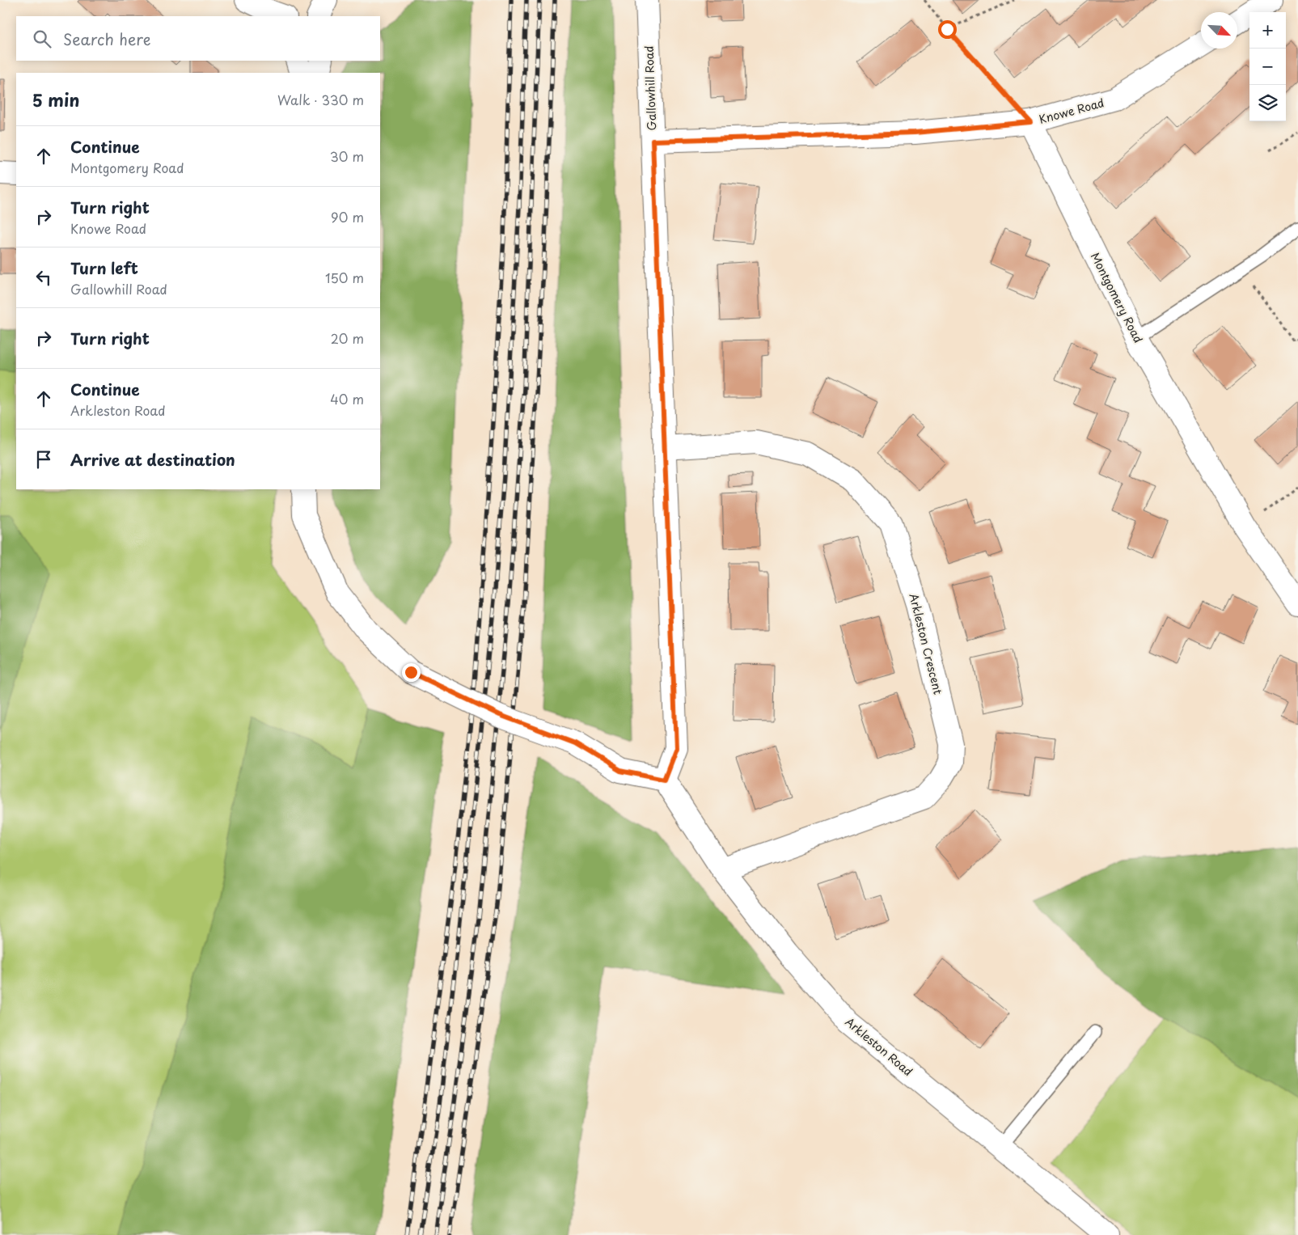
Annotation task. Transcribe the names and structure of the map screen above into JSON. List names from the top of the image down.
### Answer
{
  "streets": {
    "street": [
      "Gallowhill Road",
      "Knowe Road",
      "Montgomery Road",
      "Arkleston Crescent",
      "Arkleston Road"
    ]
  },
  "crossings": [
    ["Gallowhill Road", "Knowe Road"],
    ["Gallowhill Road", "Arkleston Crescent"],
    ["Gallowhill Road", "Arkleston Road"],
    ["Knowe Road", "Montgomery Road"],
    ["Arkleston Crescent", "Arkleston Road"]
  ],
  "north": "bottom right",
  "page": {
    "map_buttons": ["+", "−"],
    "search": "Search here",
    "heading": ["5 min", "Walk · 330 m"],
    "list": [
      ["Continue", "Montgomery Road", "30 m"],
      ["Turn right", "Knowe Road", "90 m"],
      ["Turn left", "Gallowhill Road", "150 m"],
      ["Turn right", "20 m"],
      ["Continue", "Arkleston Road", "40 m"],
      "Arrive at destination"
    ]
  }
}
